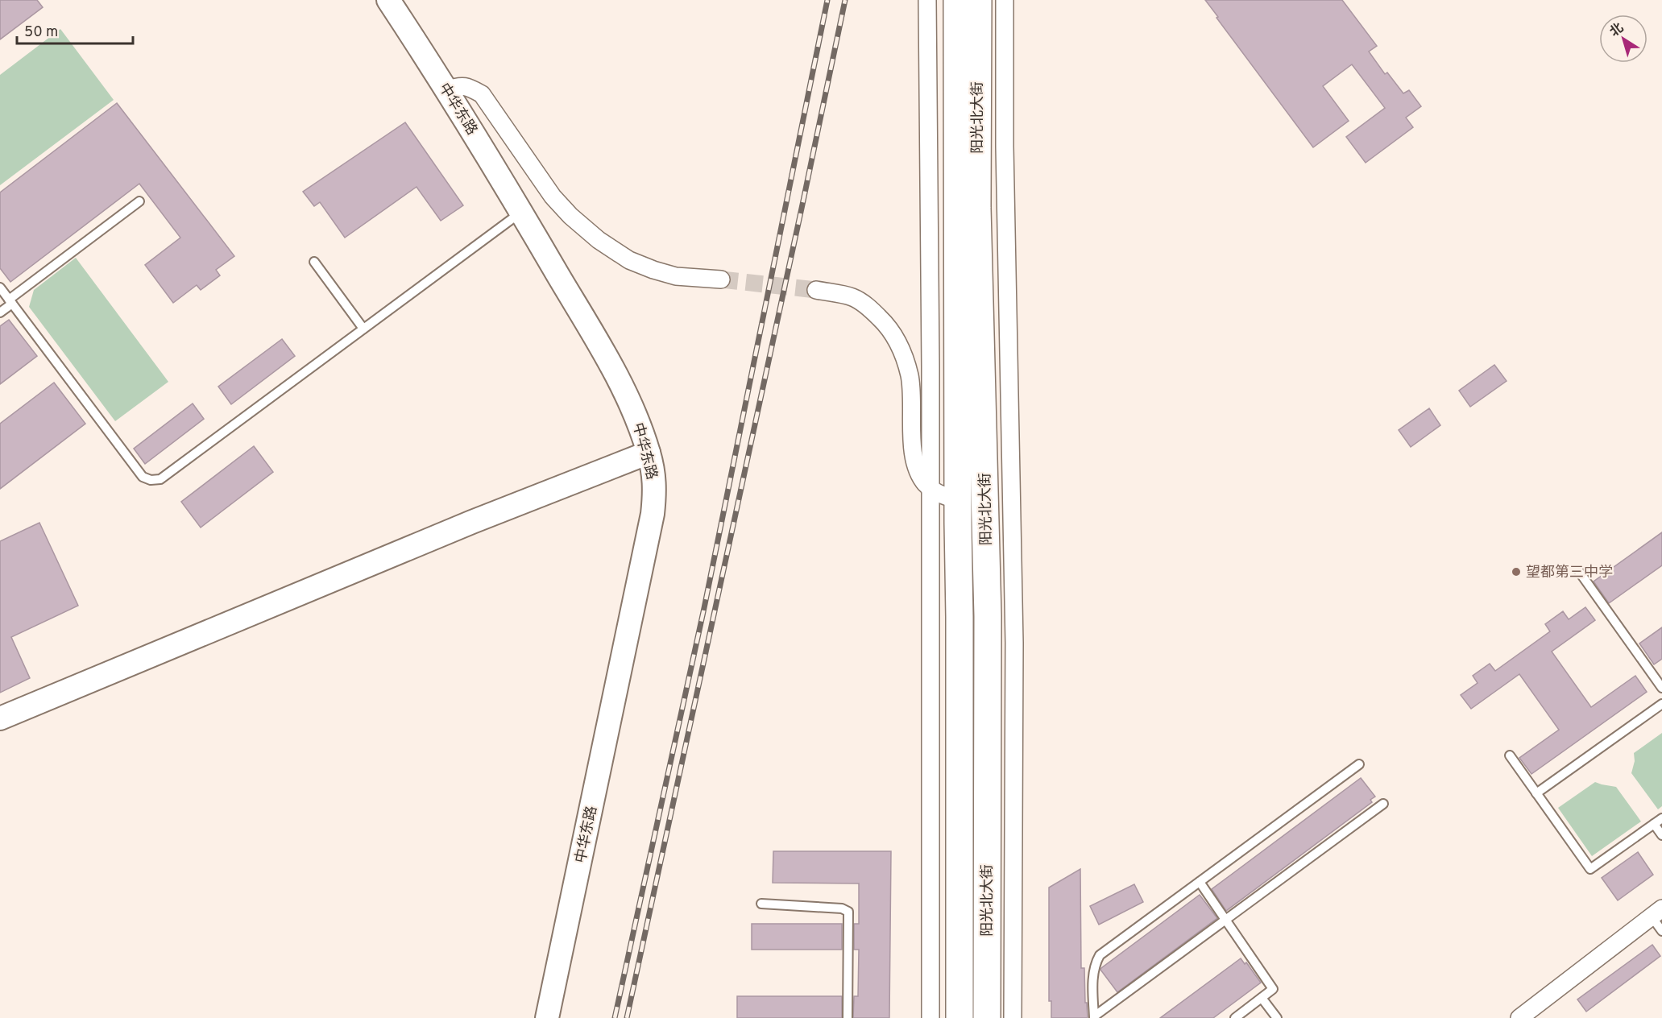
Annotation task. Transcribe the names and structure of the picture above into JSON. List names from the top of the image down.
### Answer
{
  "streets": {
    "highway": ["阳光北大街"],
    "street": ["中华东路"]
  },
  "places": ["望都第三中学"],
  "scale_bar": "50 m",
  "north": "top left"
}
